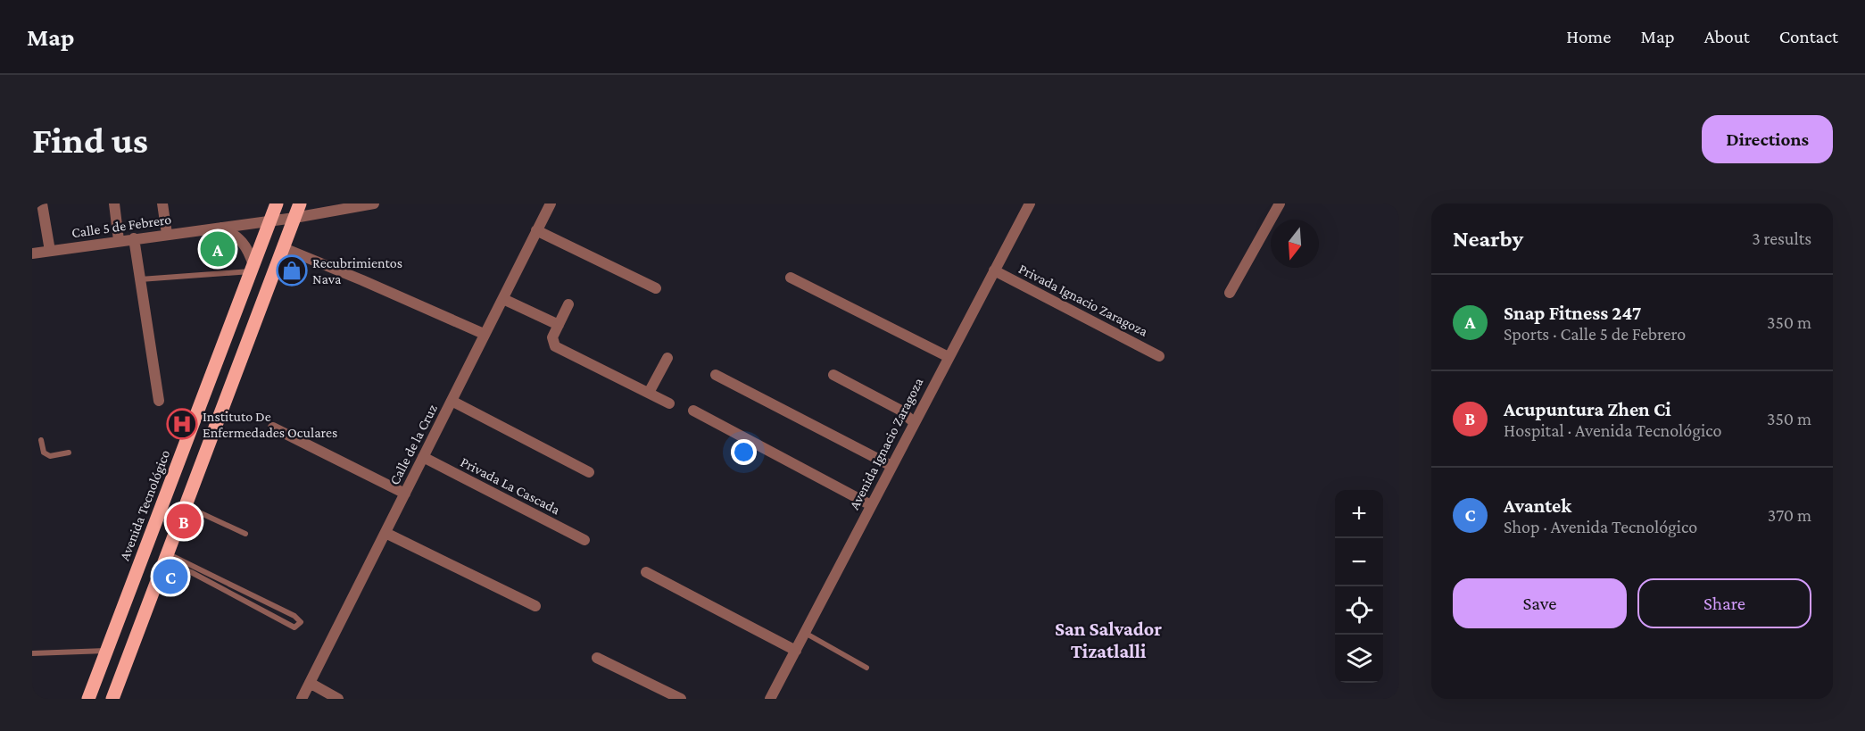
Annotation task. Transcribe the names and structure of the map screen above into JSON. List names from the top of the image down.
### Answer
{
  "streets": {
    "main road": ["Avenida Tecnológico"],
    "street": [
      "Calle 5 de Febrero",
      "Privada Ignacio Zaragoza",
      "Avenida Ignacio Zaragoza",
      "Calle de la Cruz",
      "Privada La Cascada"
    ]
  },
  "crossings": [
    ["Calle 5 de Febrero", "Avenida Tecnológico"],
    ["Privada Ignacio Zaragoza", "Avenida Ignacio Zaragoza"],
    ["Calle de la Cruz", "Privada La Cascada"]
  ],
  "districts": ["San Salvador Tizatlalli"],
  "places": {
    "shop": ["Recubrimientos Nava"],
    "hospital": ["Instituto De Enfermedades Oculares"]
  },
  "north": "bottom",
  "page": {
    "header": "Map",
    "nav": [
      "Home",
      "Map",
      "About",
      "Contact"
    ],
    "buttons": [
      "Directions",
      ["Save", "Share"]
    ],
    "title": "Find us",
    "heading": ["Nearby", "3 results"],
    "pins": ["A", "B", "C"],
    "list": [
      {
        "mark": "A",
        "name": "Snap Fitness 247",
        "note": "Sports · Calle 5 de Febrero",
        "value": "350 m"
      },
      {
        "mark": "B",
        "name": "Acupuntura Zhen Ci",
        "note": "Hospital · Avenida Tecnológico",
        "value": "350 m"
      },
      {
        "mark": "C",
        "name": "Avantek",
        "note": "Shop · Avenida Tecnológico",
        "value": "370 m"
      }
    ],
    "map_buttons": ["+", "−"]
  }
}
